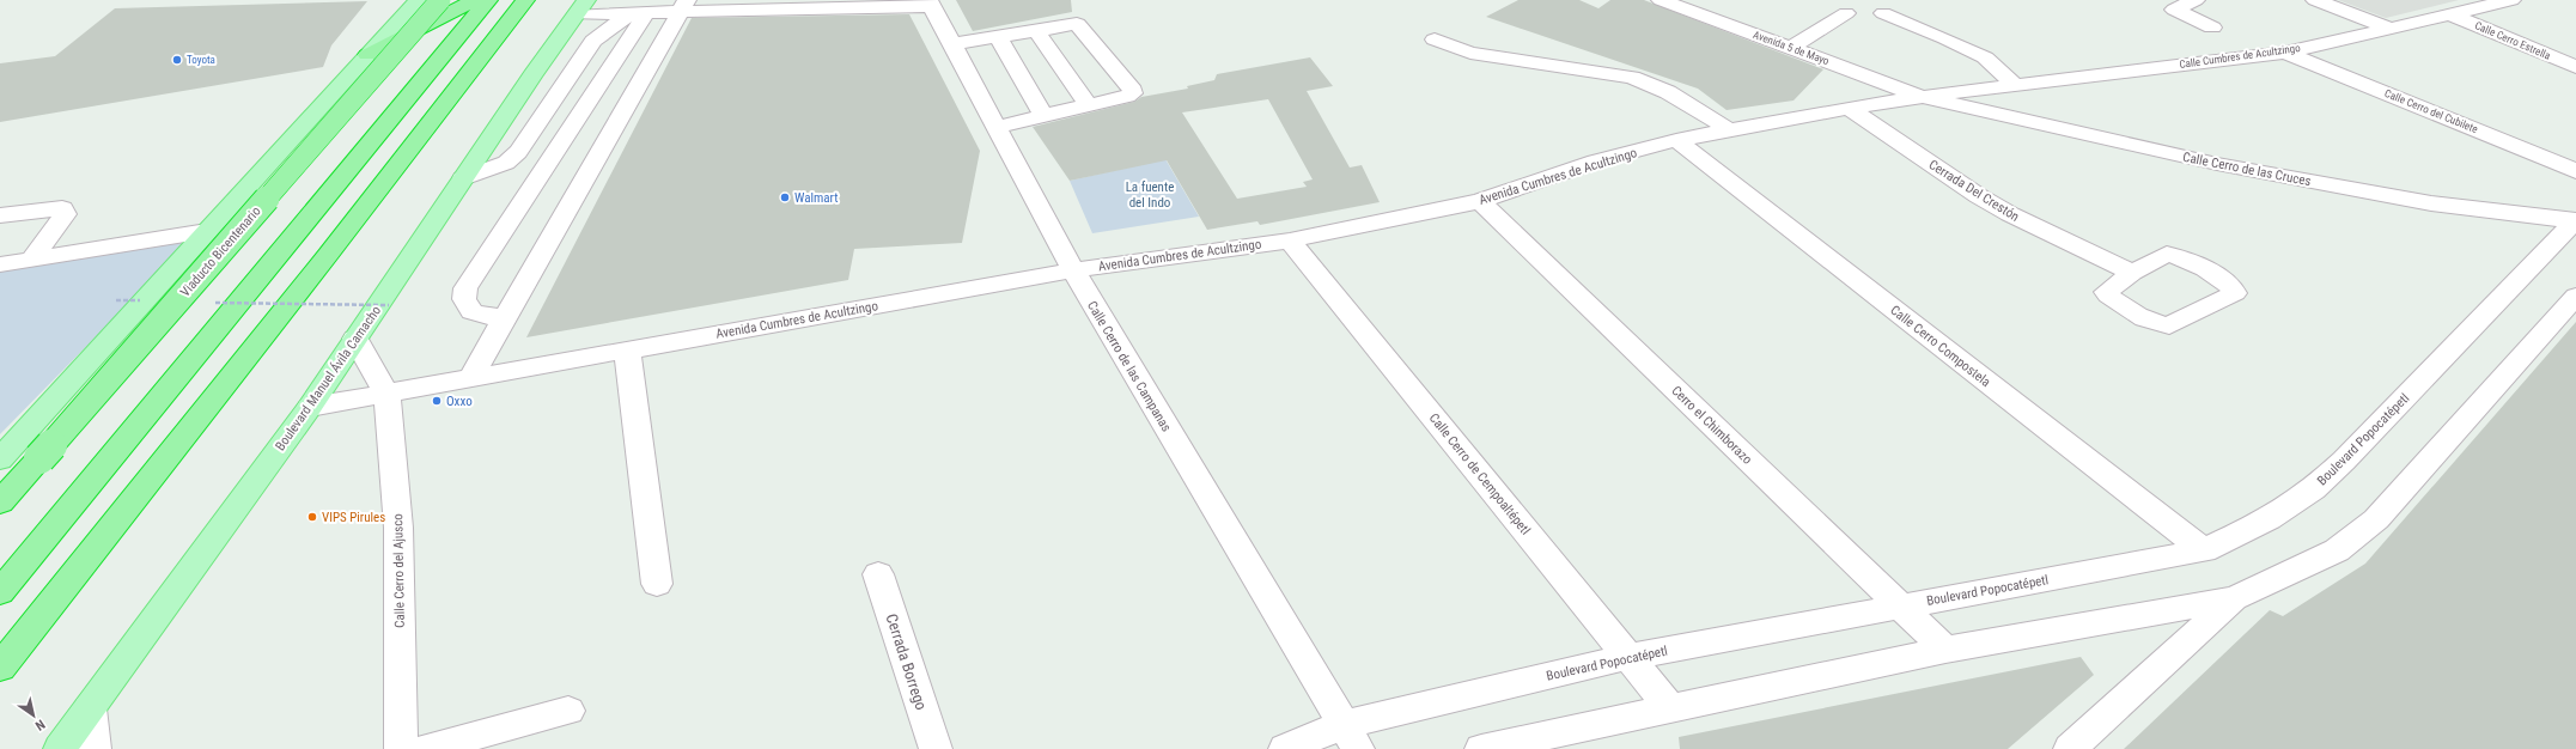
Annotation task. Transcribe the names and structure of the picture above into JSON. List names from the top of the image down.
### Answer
{
  "streets": {
    "highway": ["Viaducto Bicentenario"],
    "main road": ["Boulevard Manuel Ávila Camacho"],
    "street": [
      "Calle Cerro Estrella",
      "Avenida 5 de Mayo",
      "Calle Cumbres de Acultzingo",
      "Calle Cerro del Cubilete",
      "Calle Cerro de las Cruces",
      "Avenida Cumbres de Acultzingo",
      "Cerrada Del Crestón",
      "Calle Cerro Compostela",
      "Calle Cerro de las Campanas",
      "Cerro el Chimborazo",
      "Boulevard Popocatépetl",
      "Calle Cerro de Cempoaltépetl",
      "Calle Cerro del Ajusco",
      "Cerrada Borrego"
    ]
  },
  "crossings": [
    ["Calle Cerro Estrella", "Calle Cumbres de Acultzingo"],
    ["Avenida 5 de Mayo", "Calle Cerro de las Cruces"],
    ["Avenida 5 de Mayo", "Avenida Cumbres de Acultzingo"],
    ["Calle Cumbres de Acultzingo", "Calle Cerro del Cubilete"],
    ["Calle Cumbres de Acultzingo", "Avenida Cumbres de Acultzingo"],
    ["Calle Cerro de las Cruces", "Avenida Cumbres de Acultzingo"],
    ["Calle Cerro de las Cruces", "Boulevard Popocatépetl"],
    ["Avenida Cumbres de Acultzingo", "Cerrada Del Crestón"],
    ["Avenida Cumbres de Acultzingo", "Calle Cerro Compostela"],
    ["Avenida Cumbres de Acultzingo", "Calle Cerro de las Campanas"],
    ["Avenida Cumbres de Acultzingo", "Boulevard Manuel Ávila Camacho"],
    ["Avenida Cumbres de Acultzingo", "Cerro el Chimborazo"],
    ["Avenida Cumbres de Acultzingo", "Calle Cerro de Cempoaltépetl"],
    ["Avenida Cumbres de Acultzingo", "Calle Cerro del Ajusco"],
    ["Calle Cerro Compostela", "Boulevard Popocatépetl"],
    ["Calle Cerro de las Campanas", "Boulevard Popocatépetl"],
    ["Cerro el Chimborazo", "Boulevard Popocatépetl"],
    ["Boulevard Popocatépetl", "Calle Cerro de Cempoaltépetl"]
  ],
  "parks": ["La fuente del Indo"],
  "places": [
    "Toyota",
    "Walmart",
    "Oxxo",
    "VIPS Pirules"
  ],
  "north": "bottom right"
}
